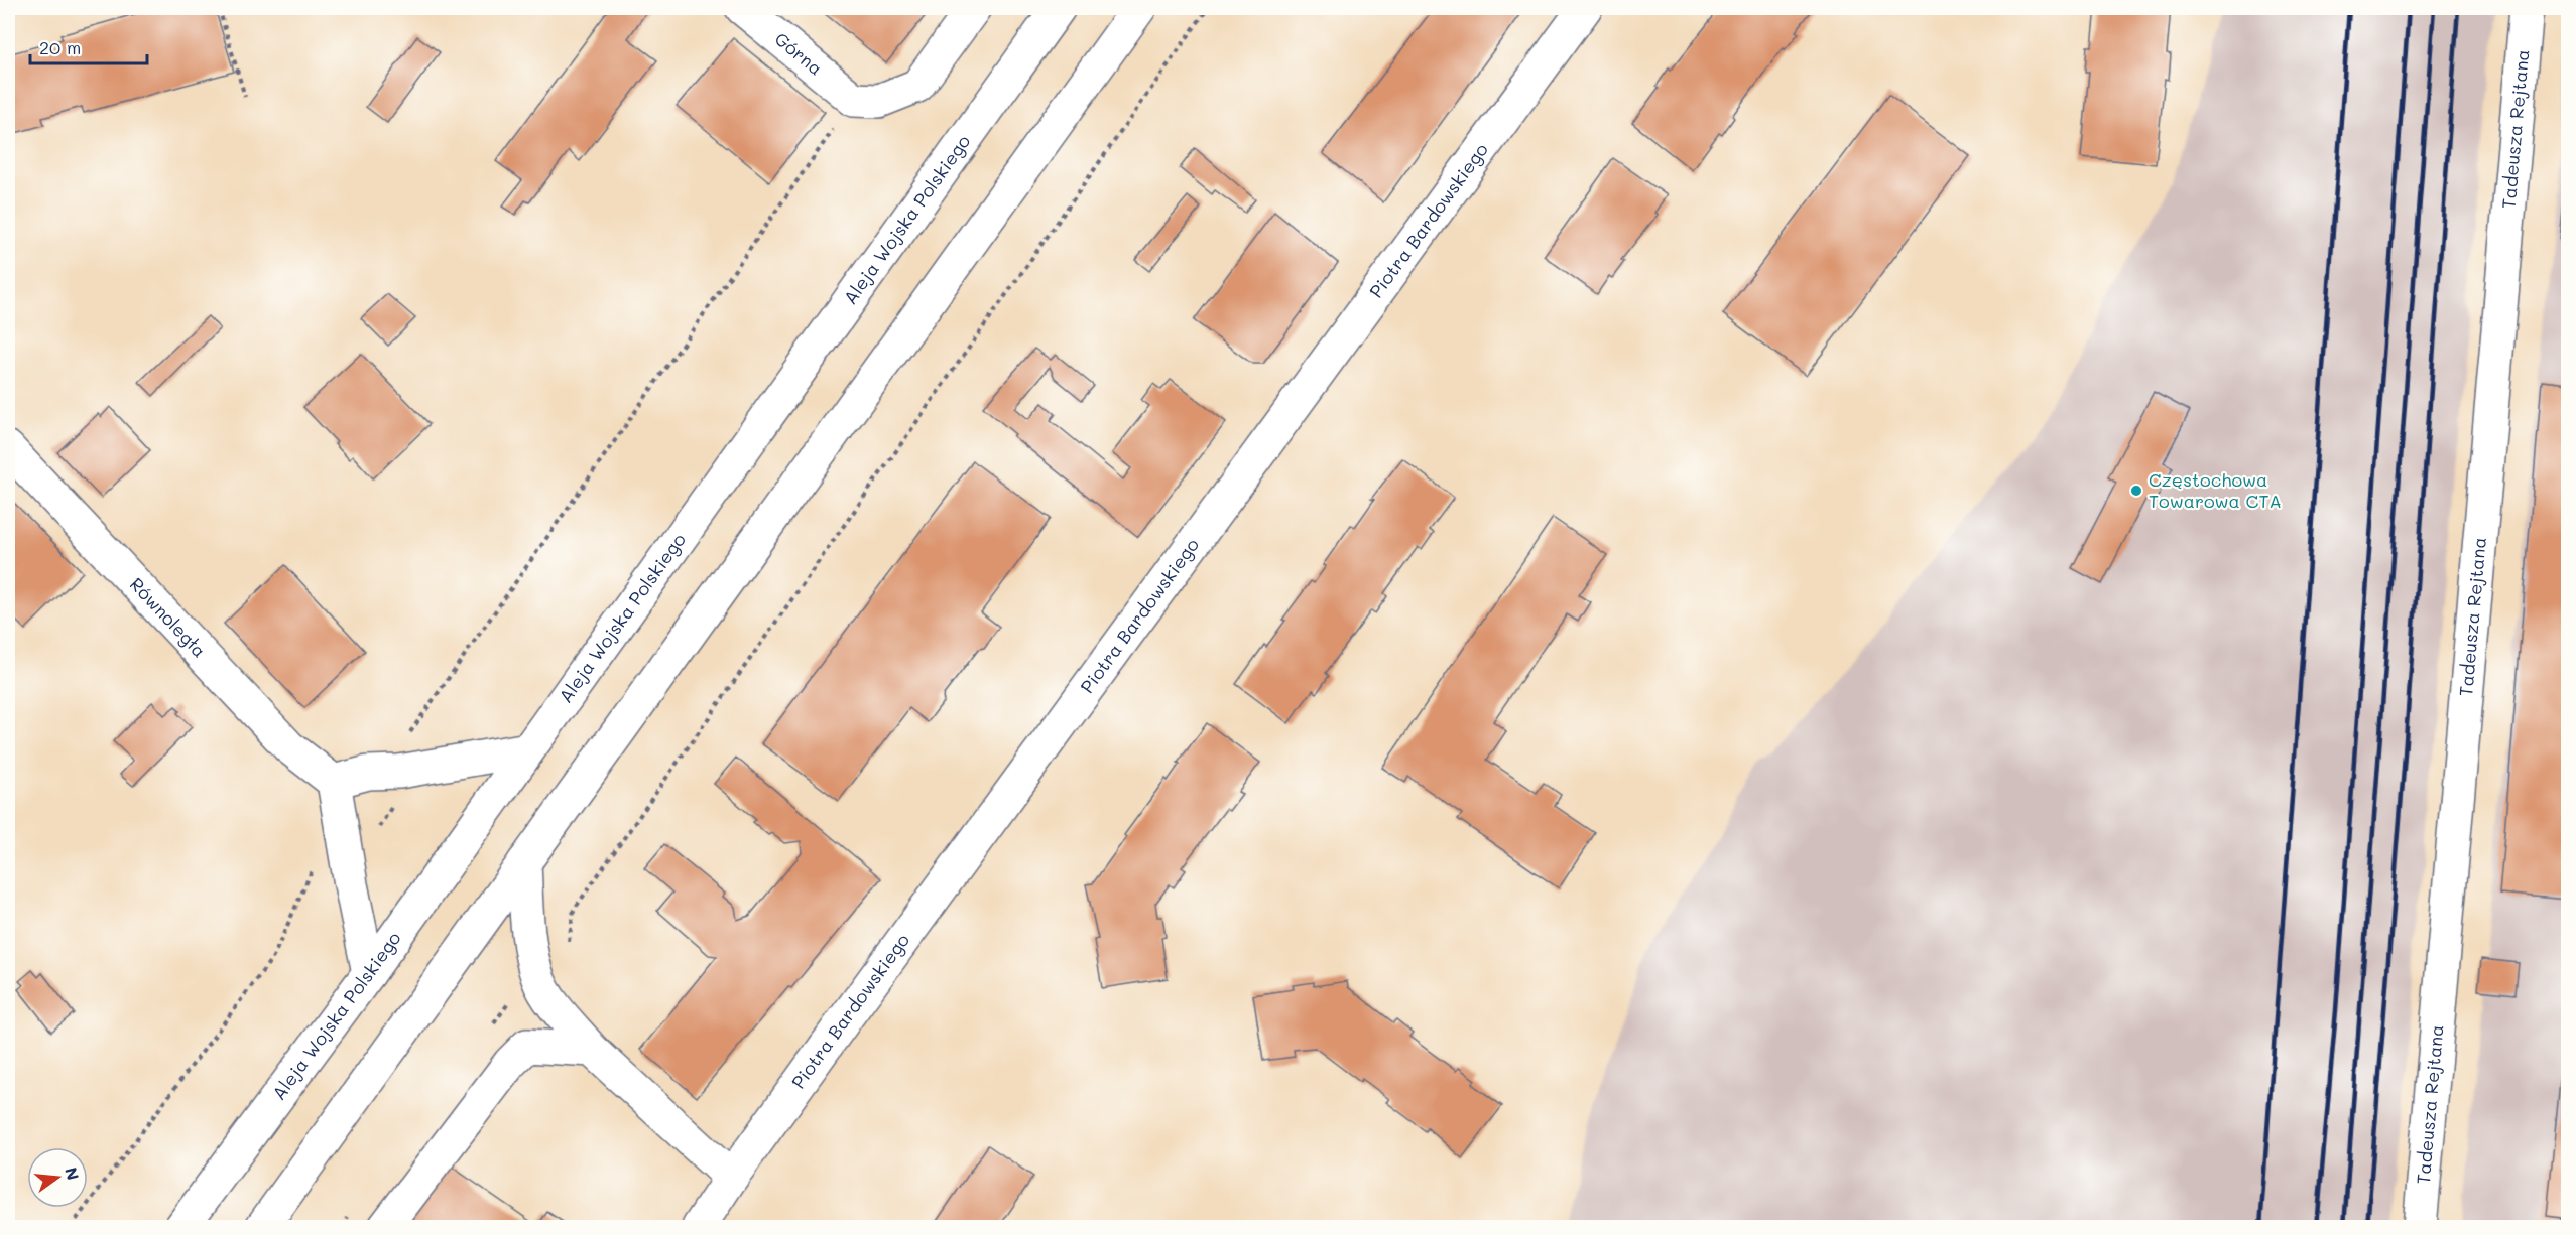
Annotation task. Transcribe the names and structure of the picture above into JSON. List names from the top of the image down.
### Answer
{
  "streets": {
    "street": [
      "Górna",
      "Tadeusza Rejtana",
      "Aleja Wojska Polskiego",
      "Piotra Bardowskiego",
      "Równoległa"
    ]
  },
  "places": ["Częstochowa Towarowa CTA"],
  "scale_bar": "20 m",
  "north": "right"
}
